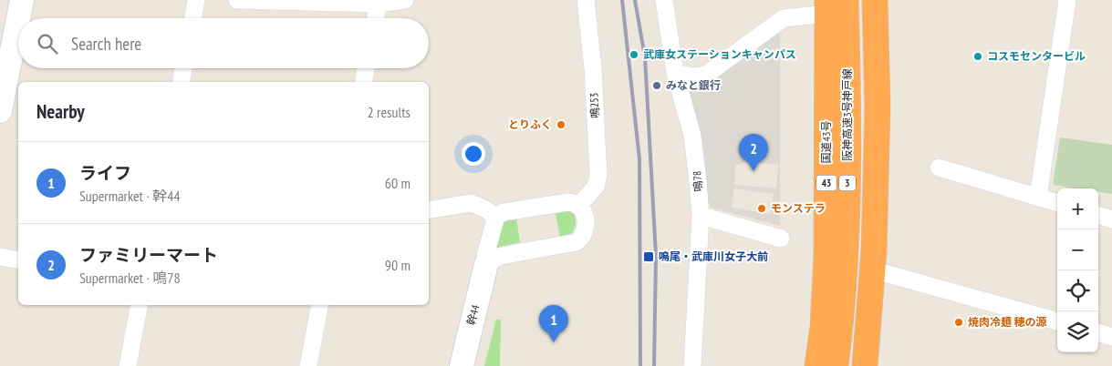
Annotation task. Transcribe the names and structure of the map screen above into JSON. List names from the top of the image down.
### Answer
{
  "streets": {
    "highway": [
      "阪神高速3号神戸線",
      "国道43号",
      "43",
      "3"
    ],
    "street": ["鳴253", "鳴78", "幹44"]
  },
  "crossings": [
    ["阪神高速3号神戸線", "国道43号"]
  ],
  "places": {
    "other": [
      "武庫女ステーションキャンパス",
      "コスモセンタービル",
      "みなと銀行",
      "とりふく",
      "モンステラ",
      "焼肉冷麺 穂の源"
    ],
    "transit": ["鳴尾・武庫川女子大前"]
  },
  "page": {
    "search": "Search here",
    "heading": ["Nearby", "2 results"],
    "pins": ["2", "1"],
    "list": [
      {
        "mark": "1",
        "name": "ライフ",
        "note": "Supermarket · 幹44",
        "value": "60 m"
      },
      {
        "mark": "2",
        "name": "ファミリーマート",
        "note": "Supermarket · 鳴78",
        "value": "90 m"
      }
    ],
    "map_buttons": ["+", "−"]
  }
}
